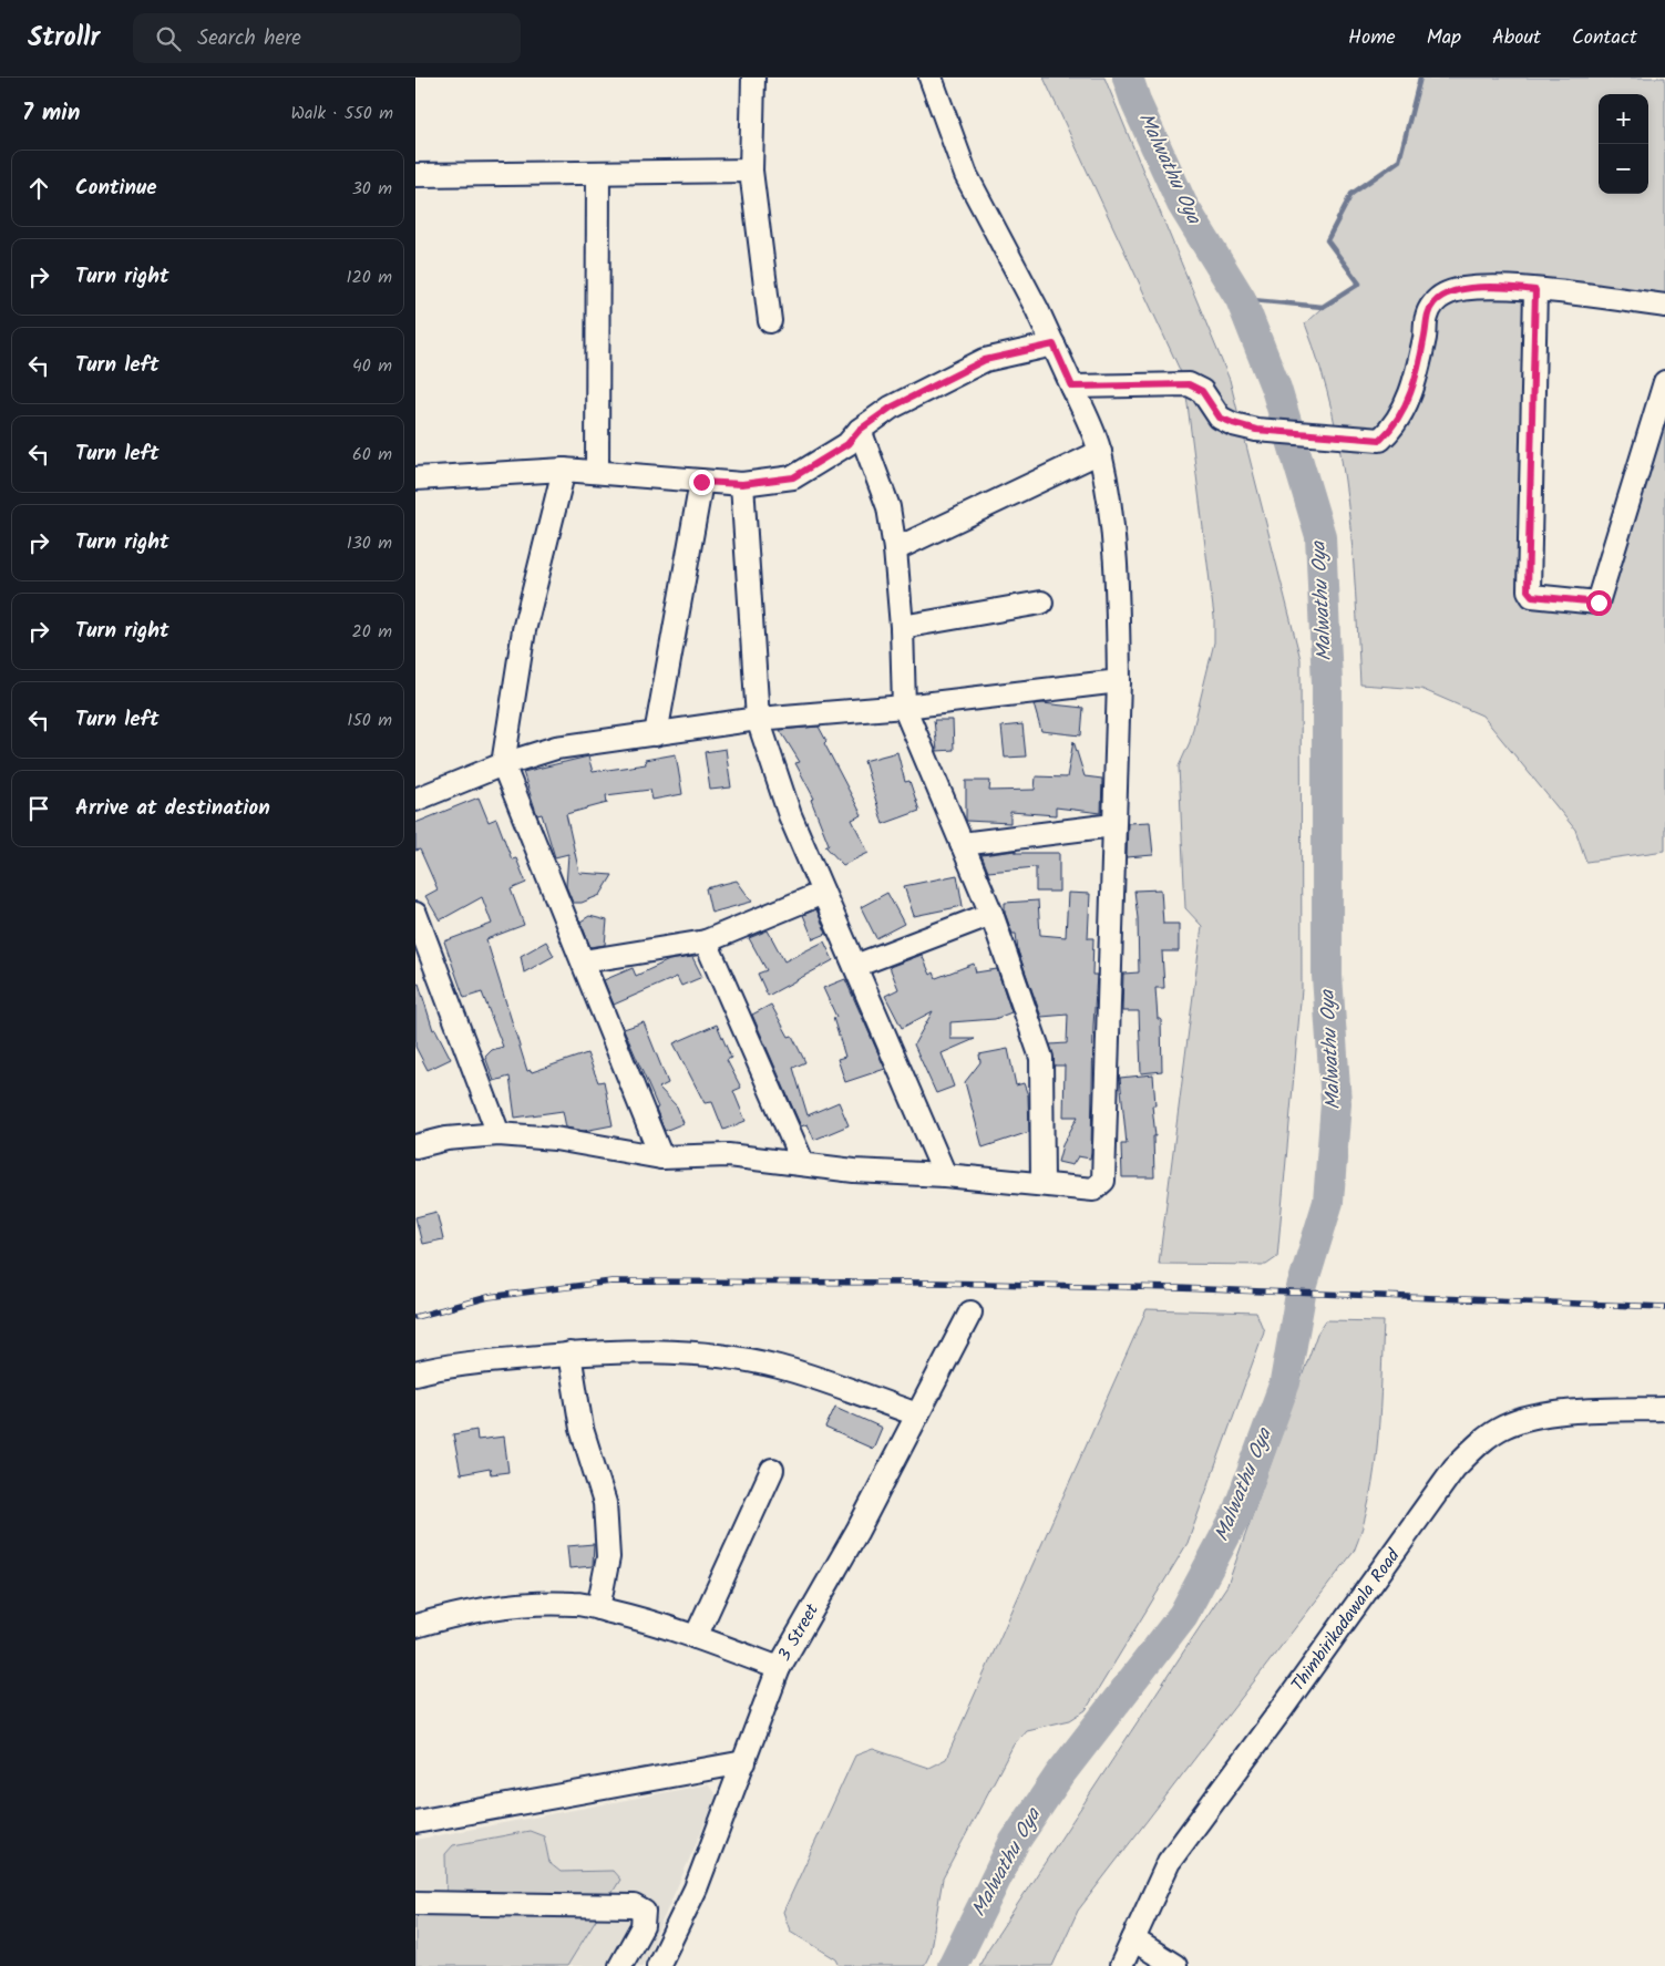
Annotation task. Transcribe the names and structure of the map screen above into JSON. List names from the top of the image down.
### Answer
{
  "streets": {
    "street": ["Thimbirikadawala Road", "3 Street"]
  },
  "water": ["Malwathu Oya"],
  "page": {
    "header": "Strollr",
    "search": "Search here",
    "nav": [
      "Home",
      "Map",
      "About",
      "Contact"
    ],
    "heading": ["7 min", "Walk · 550 m"],
    "map_buttons": ["+", "−"],
    "list": [
      ["Continue", "30 m"],
      ["Turn right", "120 m"],
      ["Turn left", "40 m"],
      ["Turn left", "60 m"],
      ["Turn right", "130 m"],
      ["Turn right", "20 m"],
      ["Turn left", "150 m"],
      "Arrive at destination"
    ]
  }
}
